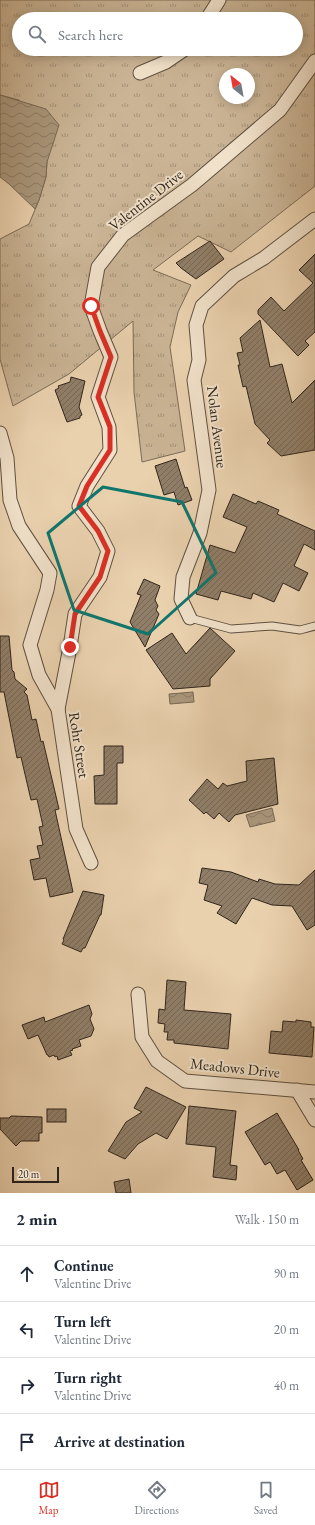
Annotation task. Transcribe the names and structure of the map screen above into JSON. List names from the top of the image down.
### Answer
{
  "streets": {
    "street": [
      "Valentine Drive",
      "Nolan Avenue",
      "Rohr Street",
      "Meadows Drive"
    ]
  },
  "crossings": [
    ["Valentine Drive", "Rohr Street"]
  ],
  "scale_bar": "20 m",
  "north": "top left",
  "page": {
    "search": "Search here",
    "scale": "20 m",
    "heading": ["2 min", "Walk · 150 m"],
    "list": [
      ["Continue", "Valentine Drive", "90 m"],
      ["Turn left", "Valentine Drive", "20 m"],
      ["Turn right", "Valentine Drive", "40 m"],
      "Arrive at destination"
    ],
    "nav": ["Map", "Directions", "Saved"]
  }
}
